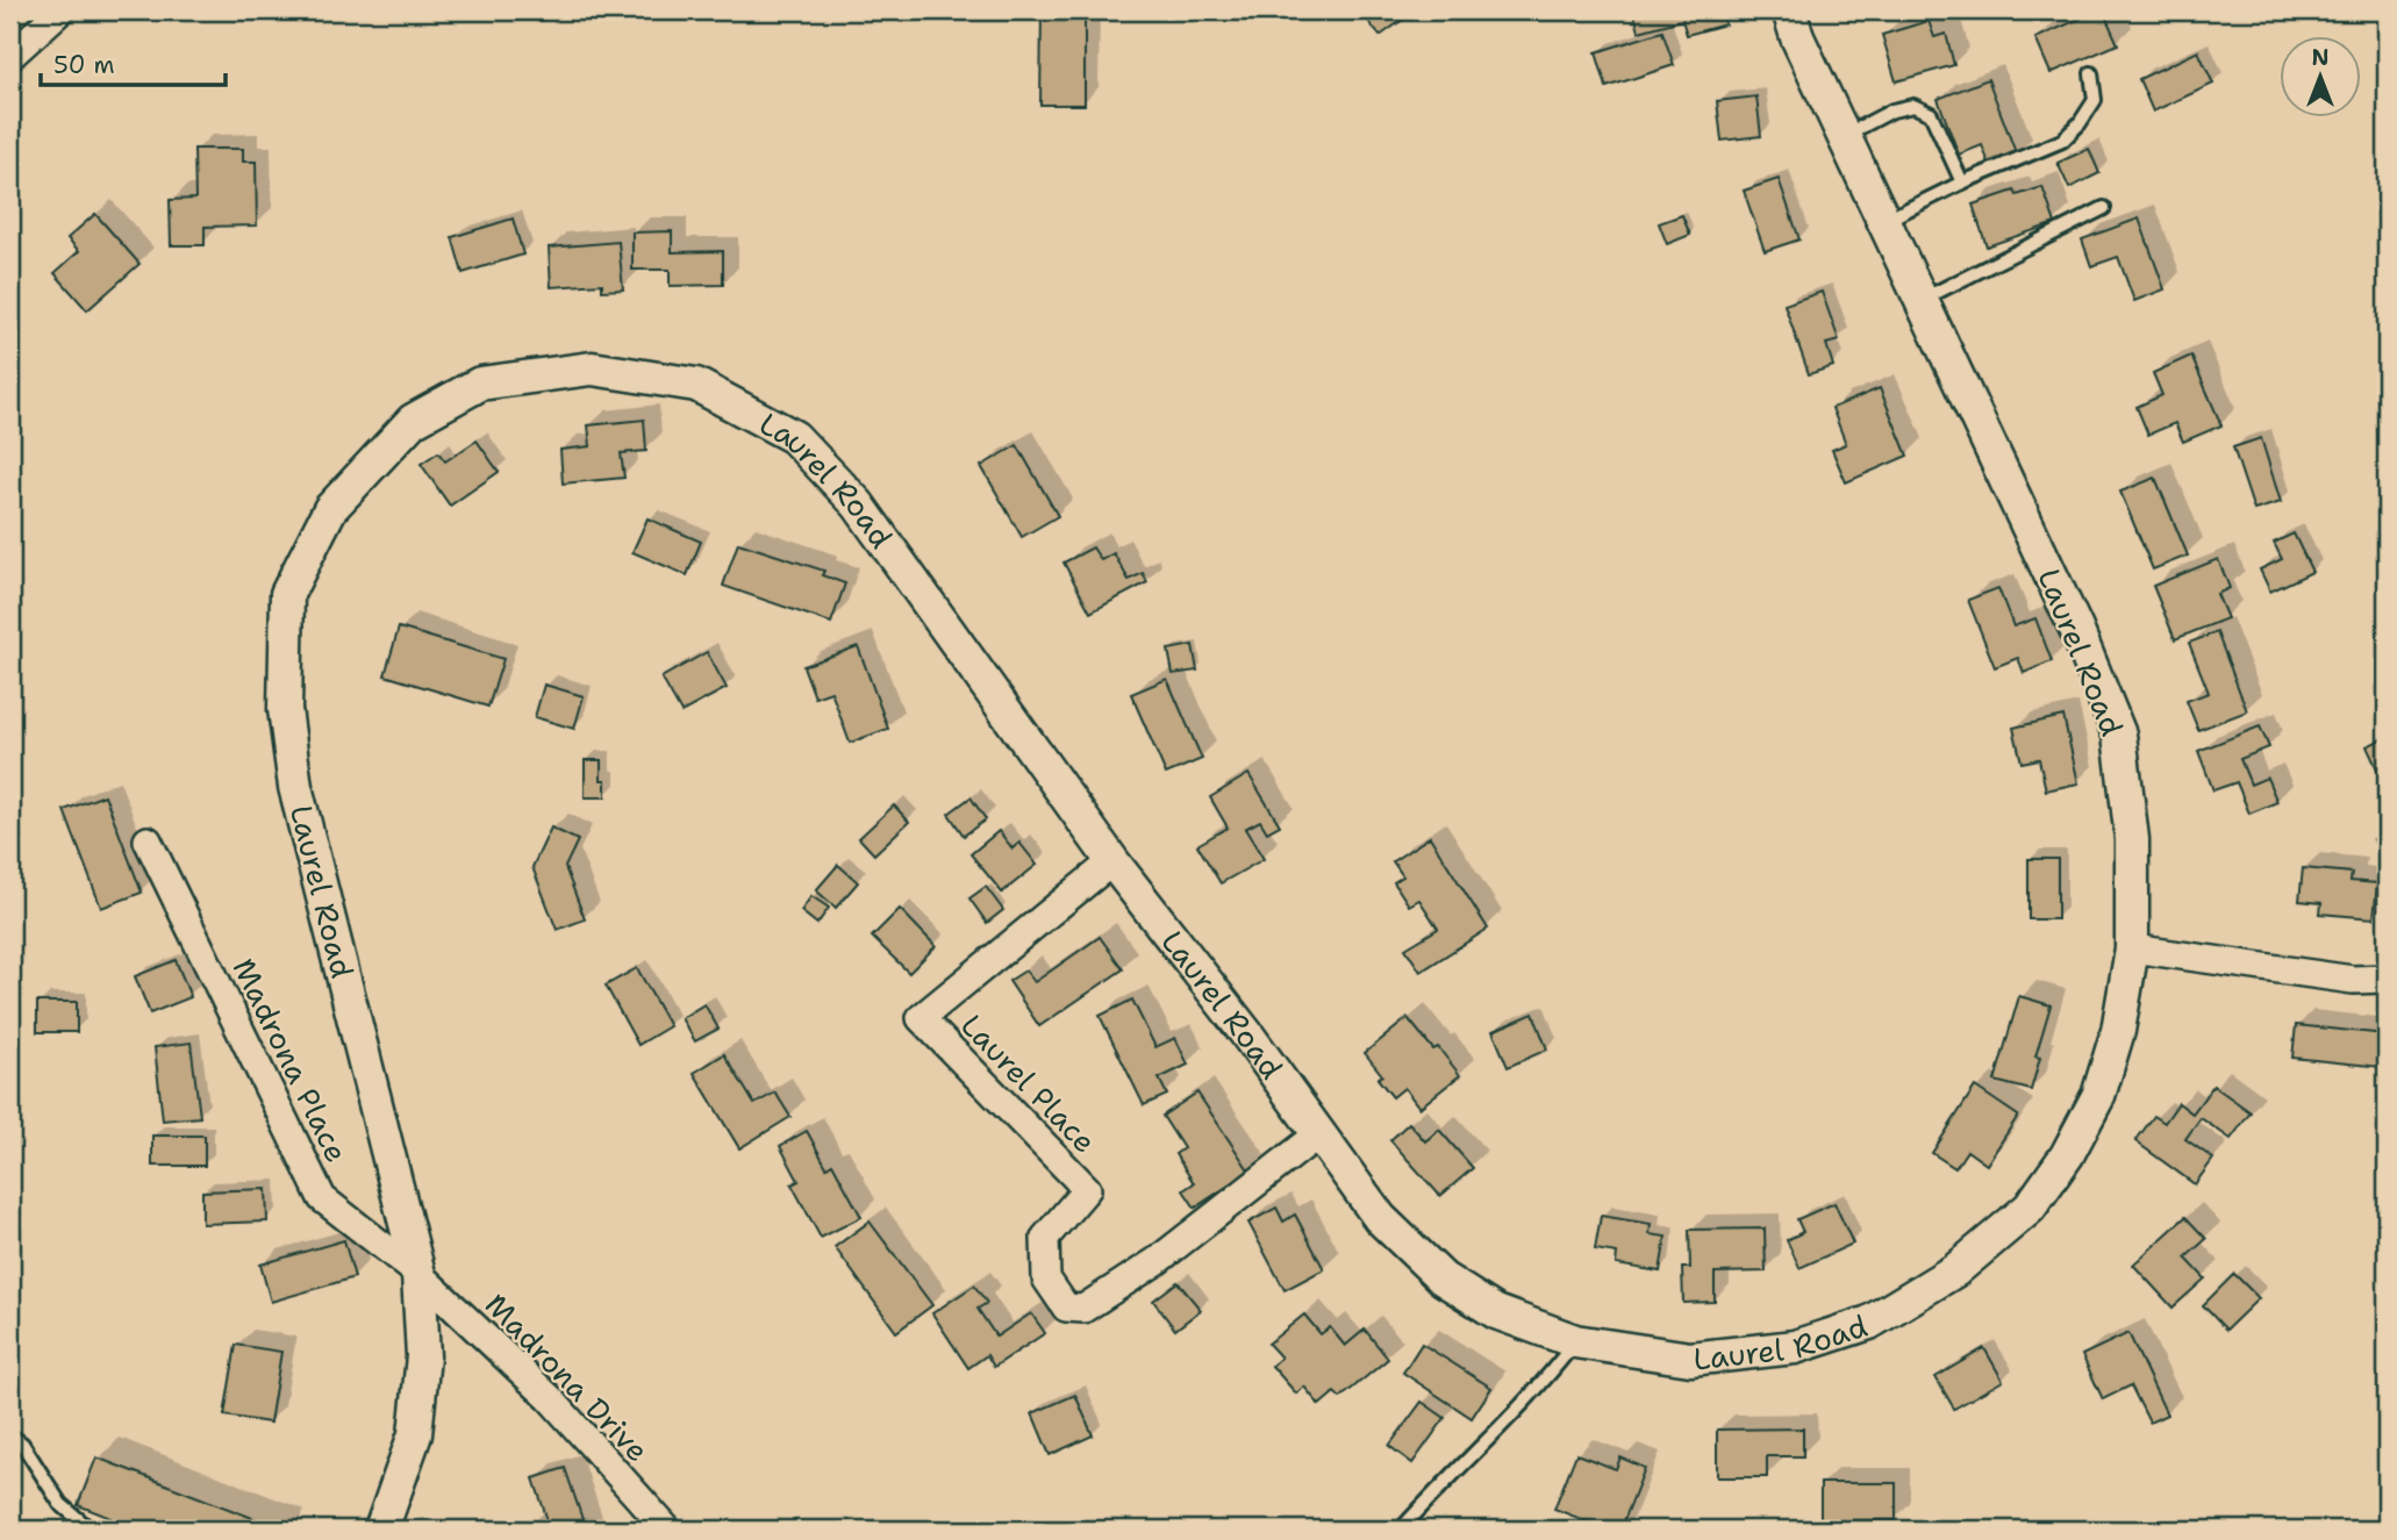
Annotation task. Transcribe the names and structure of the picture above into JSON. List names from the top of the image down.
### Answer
{
  "streets": {
    "street": [
      "Laurel Road",
      "Madrona Place",
      "Laurel Place",
      "Madrona Drive"
    ]
  },
  "crossings": [
    ["Laurel Road", "Madrona Place"],
    ["Laurel Road", "Laurel Place"],
    ["Laurel Road", "Madrona Drive"],
    ["Madrona Place", "Madrona Drive"]
  ],
  "scale_bar": "50 m",
  "north": "top"
}
